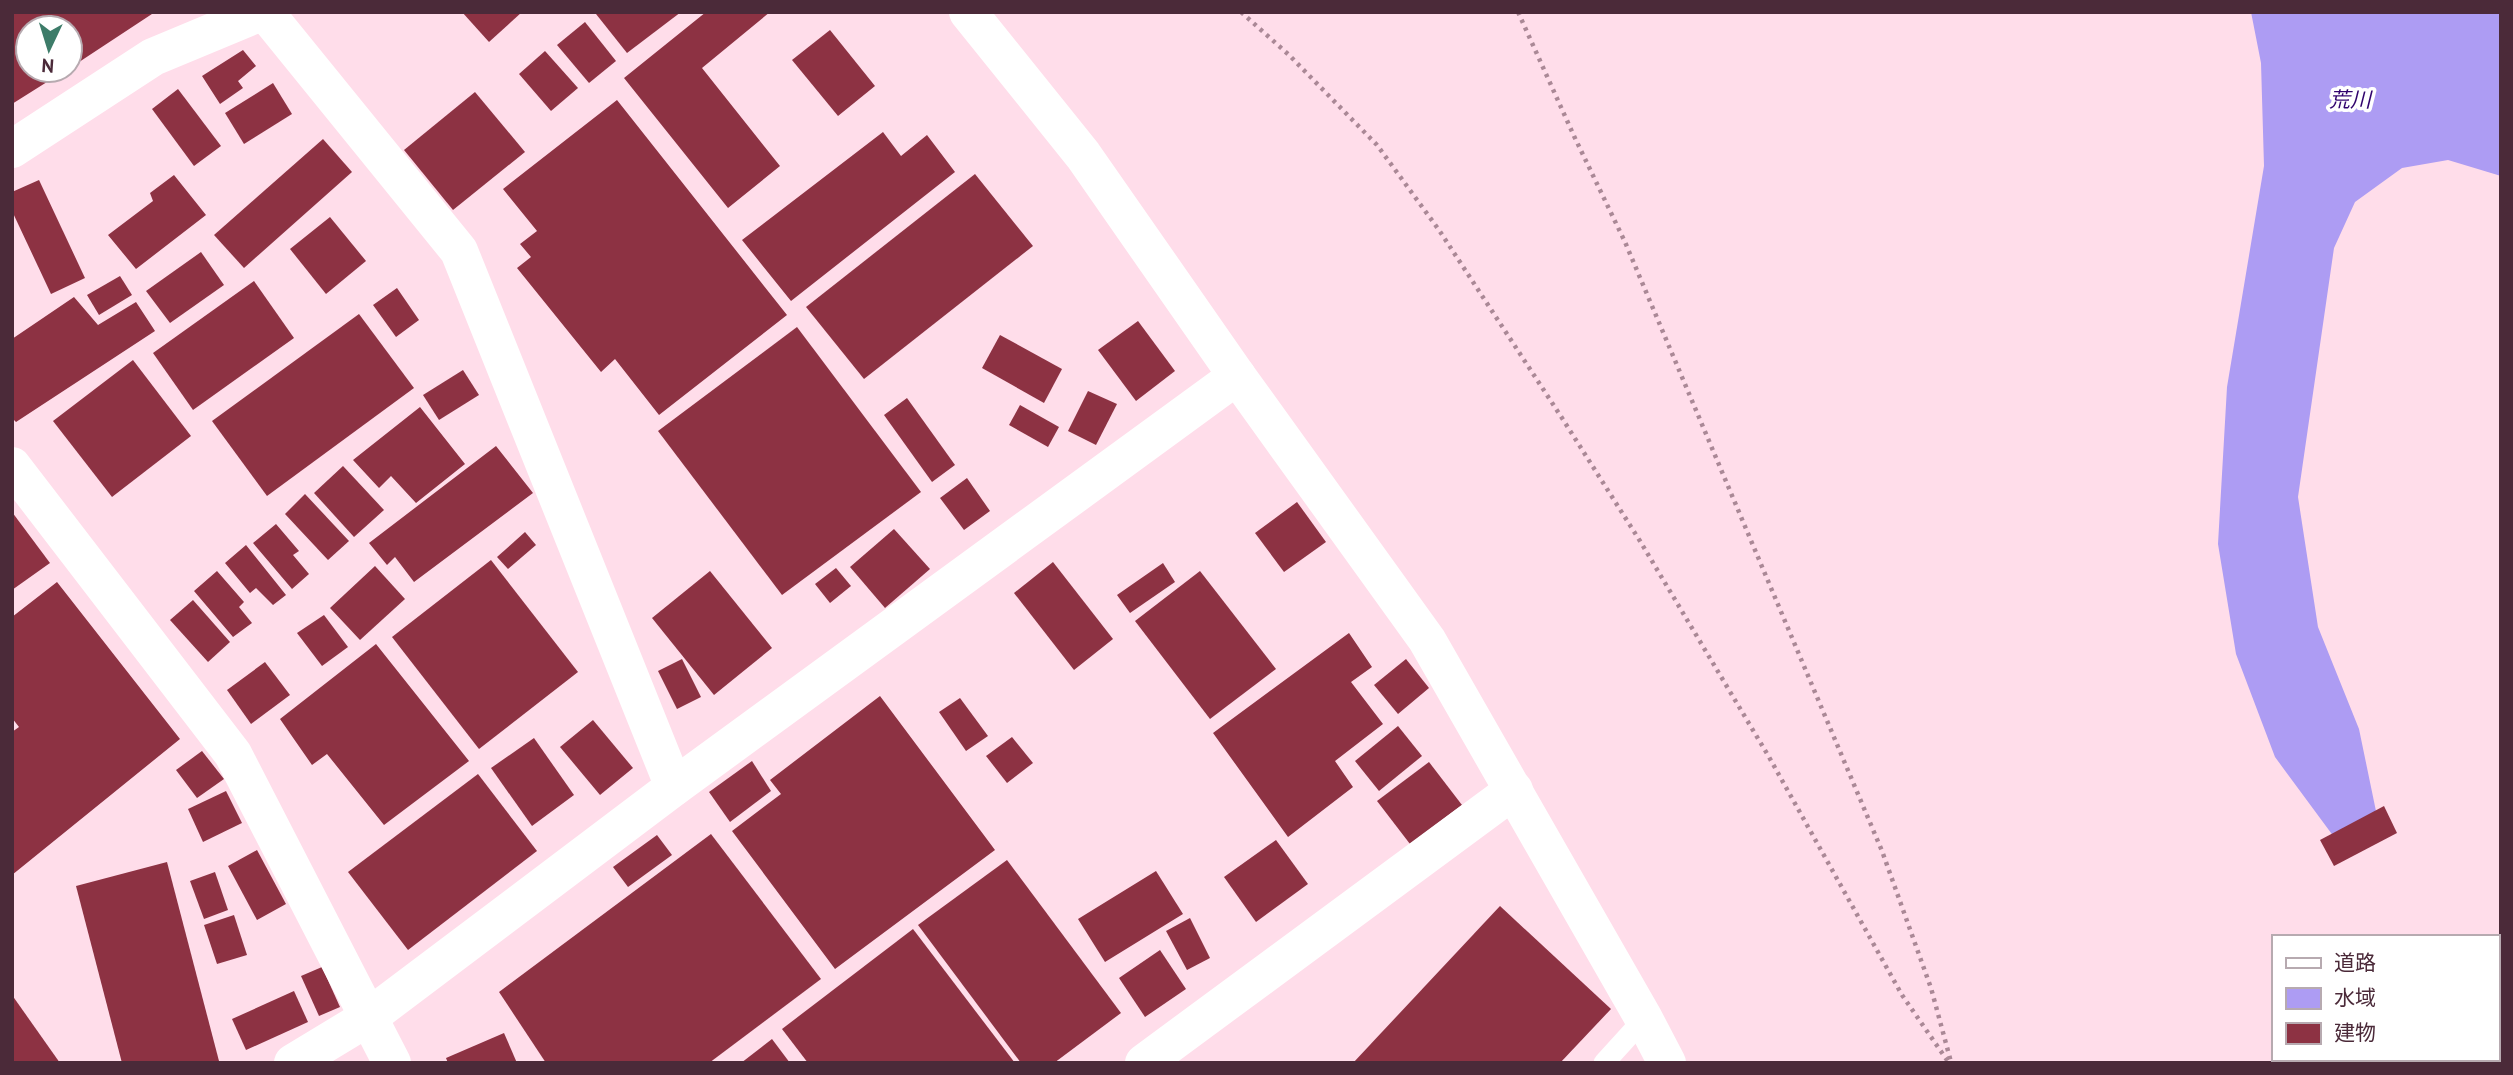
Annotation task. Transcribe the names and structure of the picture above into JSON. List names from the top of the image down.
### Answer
{
  "water": ["荒川"],
  "legend": ["道路", "水域", "建物"],
  "north": "bottom"
}
